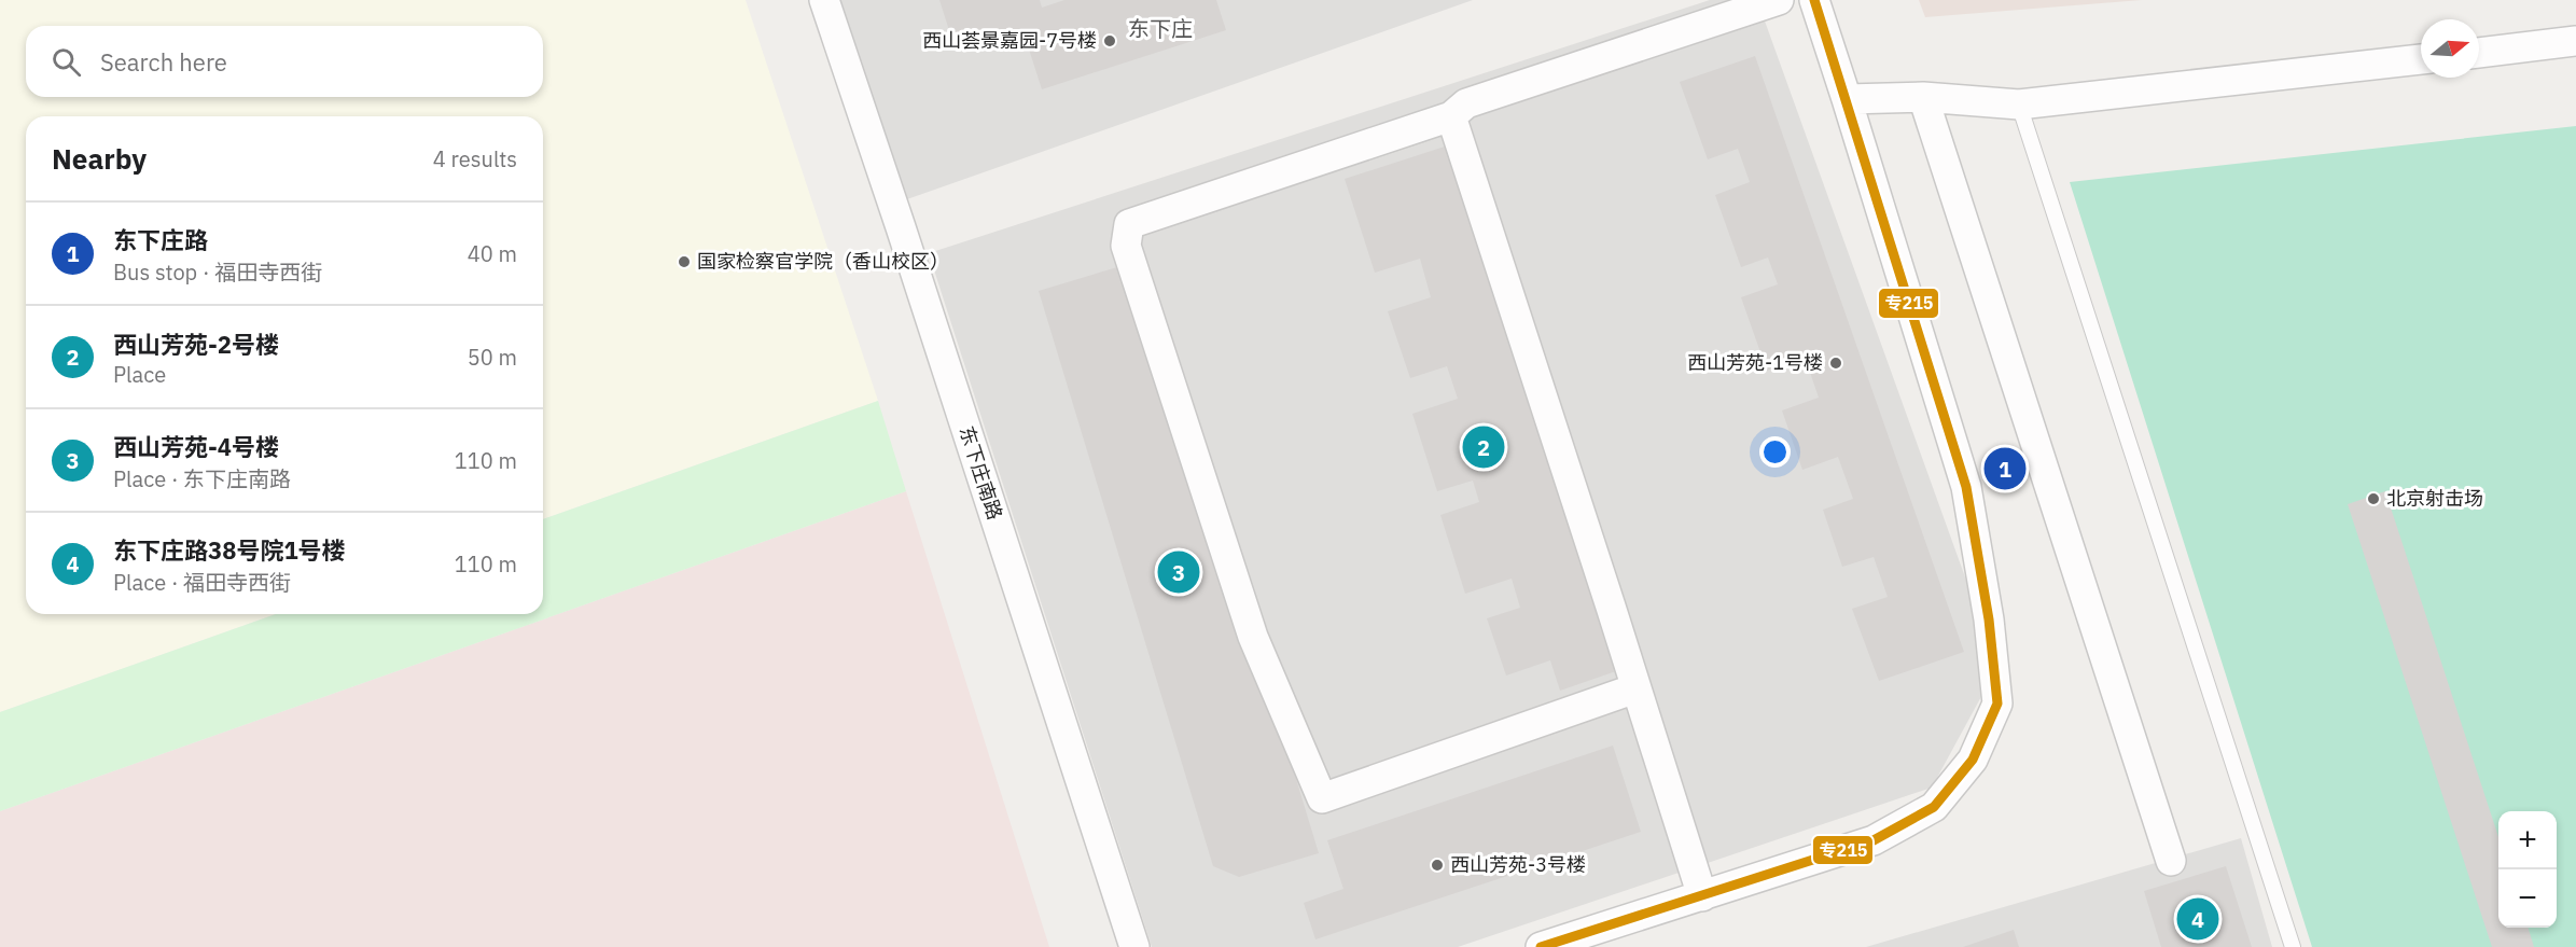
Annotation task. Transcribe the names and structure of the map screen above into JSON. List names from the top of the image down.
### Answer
{
  "streets": {
    "street": ["东下庄南路"]
  },
  "districts": ["东下庄"],
  "places": [
    "西山荟景嘉园-7号楼",
    "国家检察官学院（香山校区）",
    "西山芳苑-1号楼",
    "北京射击场",
    "西山芳苑-3号楼"
  ],
  "lines": ["transit line 专215"],
  "north": "right",
  "page": {
    "search": "Search here",
    "heading": ["Nearby", "4 results"],
    "list": [
      {
        "mark": "1",
        "name": "东下庄路",
        "note": "Bus stop · 福田寺西街",
        "value": "40 m"
      },
      {
        "mark": "2",
        "name": "西山芳苑-2号楼",
        "note": "Place",
        "value": "50 m"
      },
      {
        "mark": "3",
        "name": "西山芳苑-4号楼",
        "note": "Place · 东下庄南路",
        "value": "110 m"
      },
      {
        "mark": "4",
        "name": "东下庄路38号院1号楼",
        "note": "Place · 福田寺西街",
        "value": "110 m"
      }
    ],
    "pins": [
      "2",
      "1",
      "3",
      "4"
    ],
    "map_buttons": ["+", "−"]
  }
}
